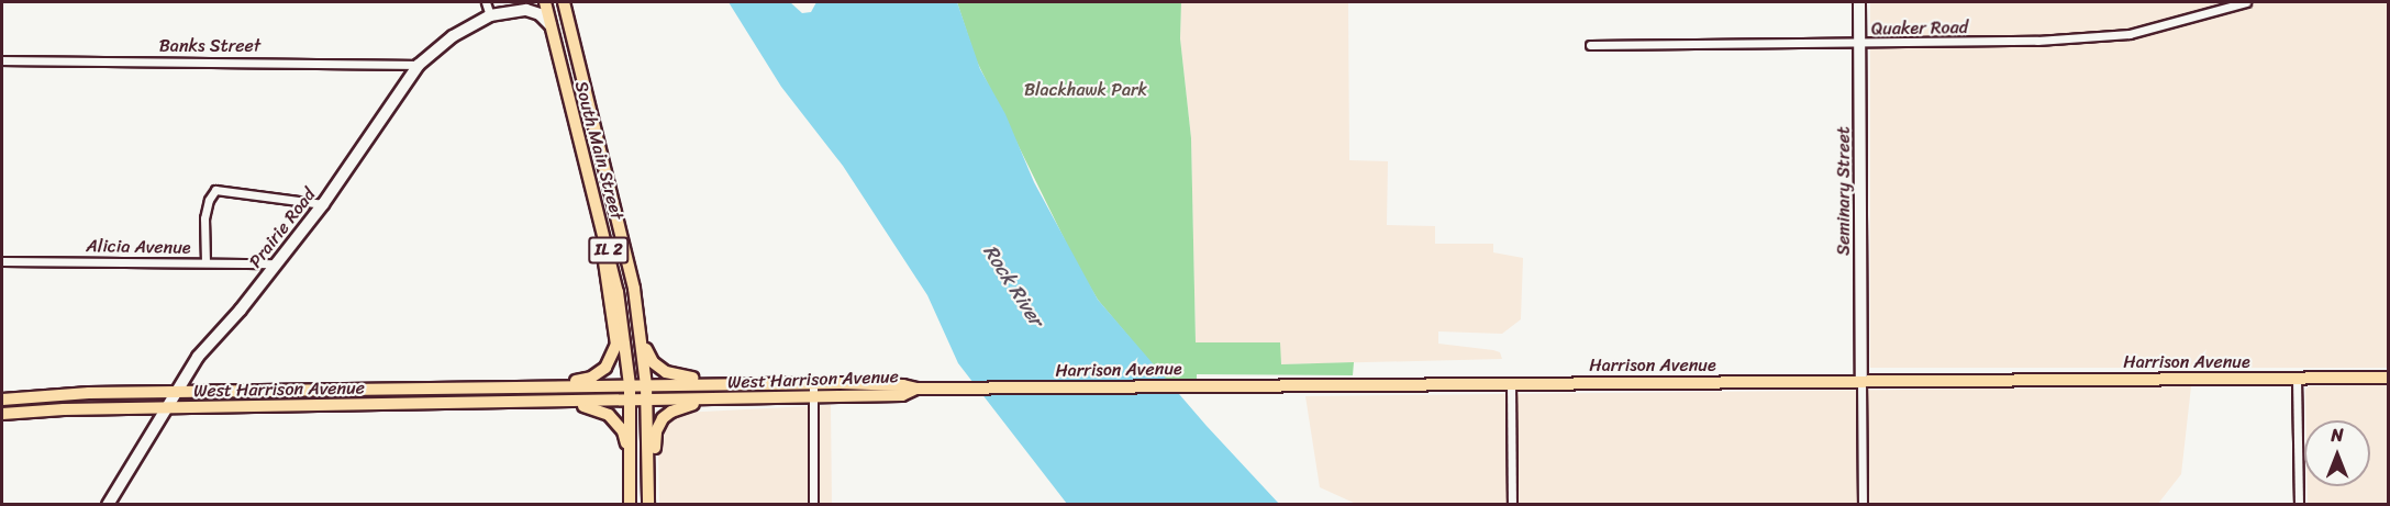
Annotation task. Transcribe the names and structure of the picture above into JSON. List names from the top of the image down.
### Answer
{
  "streets": {
    "main road": [
      "South Main Street",
      "IL 2",
      "Harrison Avenue",
      "West Harrison Avenue"
    ],
    "street": [
      "Quaker Road",
      "Banks Street",
      "Seminary Street",
      "Prairie Road",
      "Alicia Avenue"
    ]
  },
  "crossings": [
    ["Quaker Road", "Seminary Street"],
    ["Banks Street", "Prairie Road"],
    ["South Main Street", "West Harrison Avenue"],
    ["Seminary Street", "Harrison Avenue"],
    ["Prairie Road", "Alicia Avenue"],
    ["Prairie Road", "West Harrison Avenue"],
    ["Harrison Avenue", "West Harrison Avenue"]
  ],
  "water": ["Rock River"],
  "parks": ["Blackhawk Park"],
  "north": "top"
}
